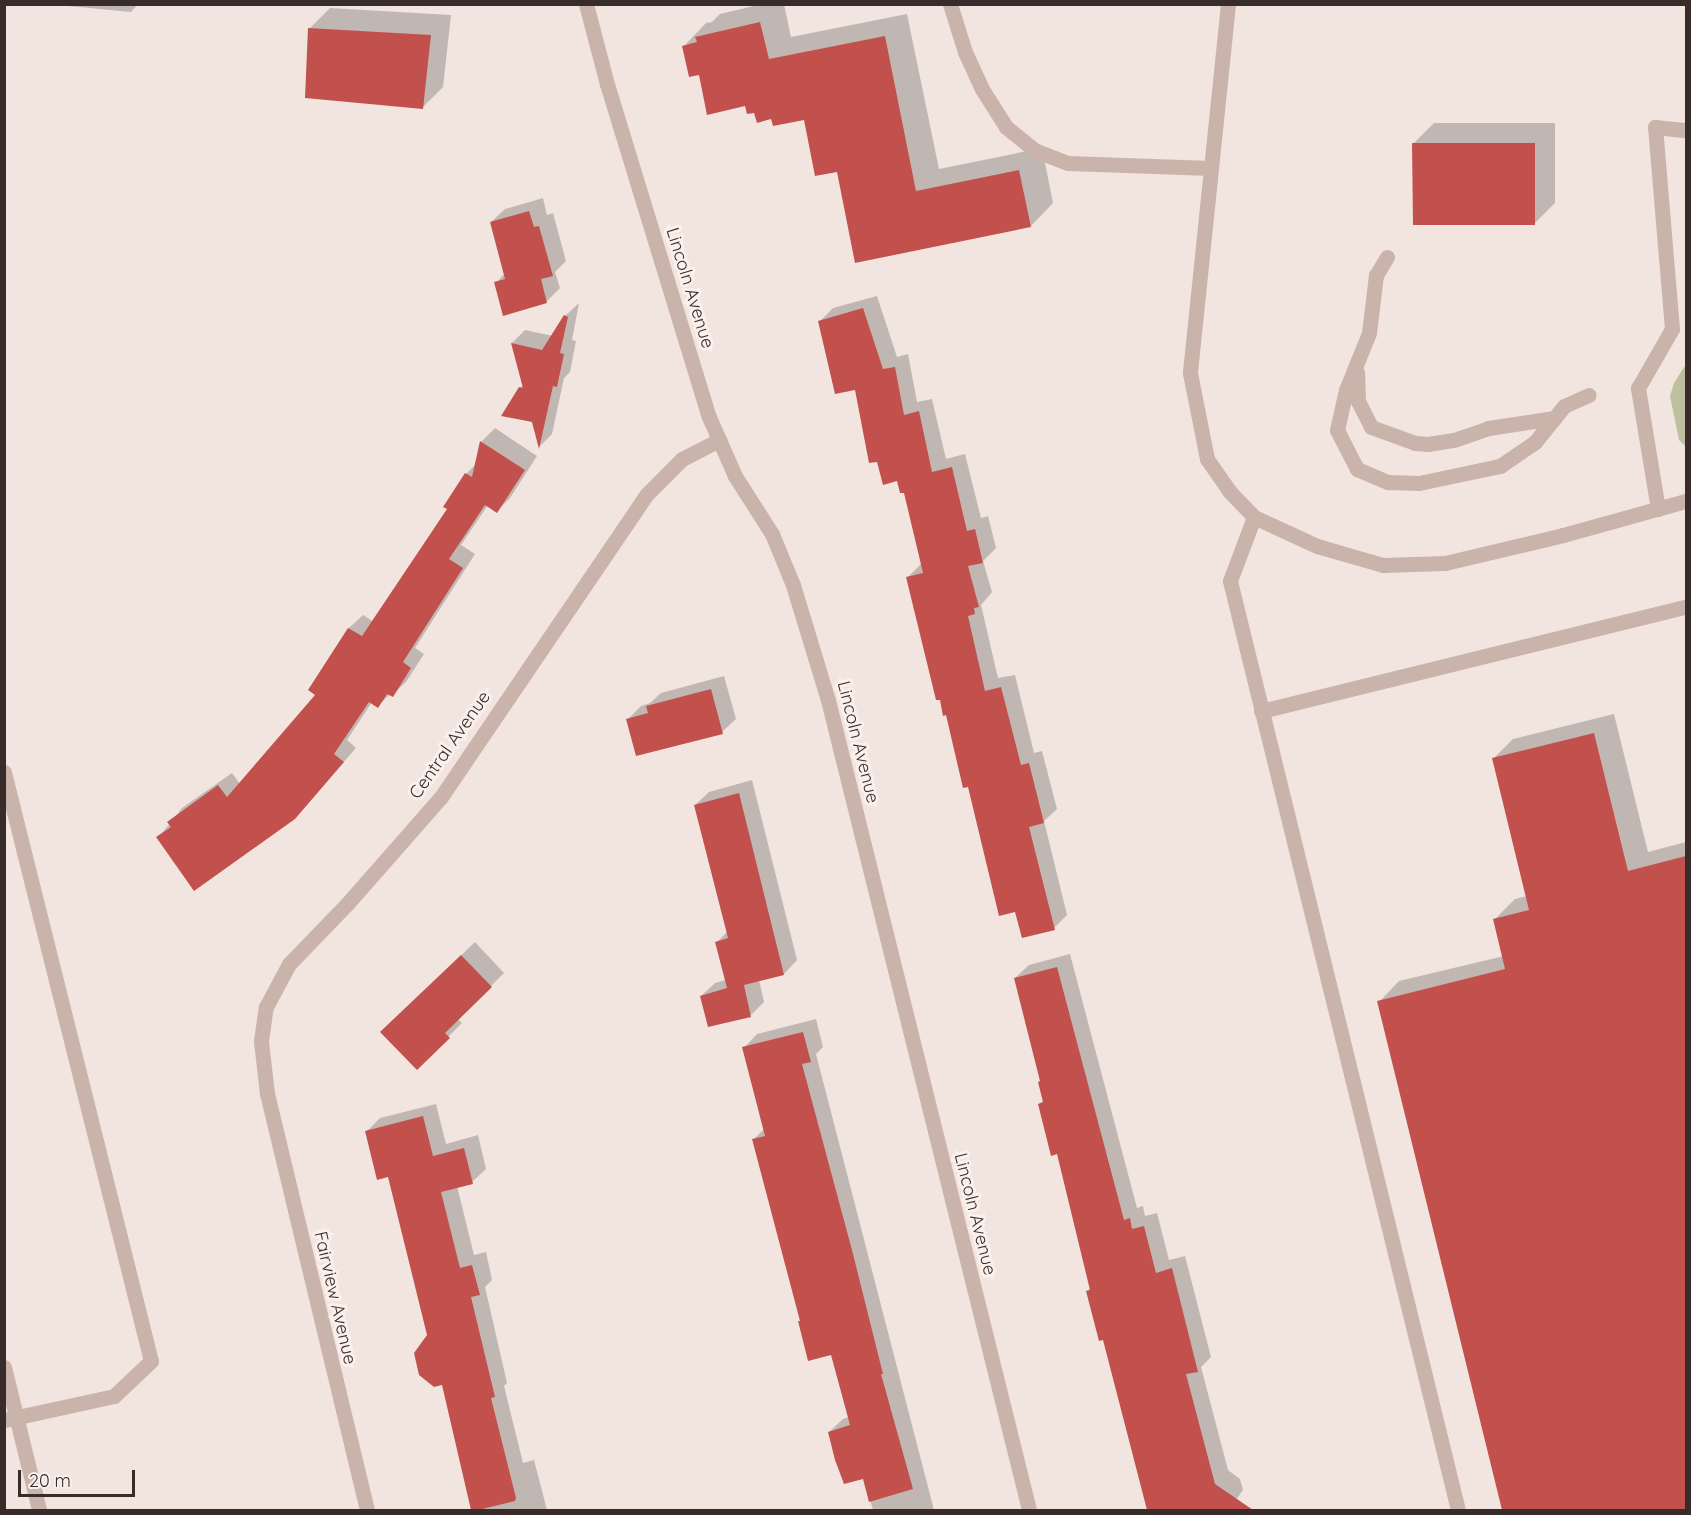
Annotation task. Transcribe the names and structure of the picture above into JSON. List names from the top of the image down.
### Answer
{
  "streets": {
    "street": ["Lincoln Avenue", "Central Avenue", "Fairview Avenue"]
  },
  "crossings": [
    ["Lincoln Avenue", "Central Avenue"],
    ["Central Avenue", "Fairview Avenue"]
  ],
  "scale_bar": "20 m"
}
